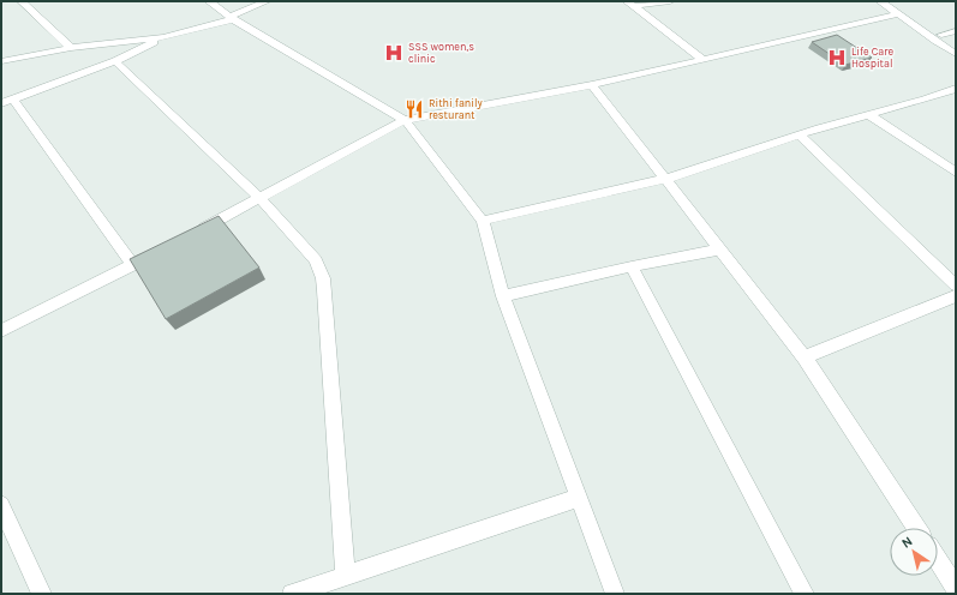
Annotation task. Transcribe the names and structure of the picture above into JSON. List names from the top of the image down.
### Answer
{
  "places": {
    "hospital": ["SSS women,s clinic", "Life Care Hospital"],
    "restaurant": ["Rithi fanily resturant"]
  },
  "north": "top left"
}
